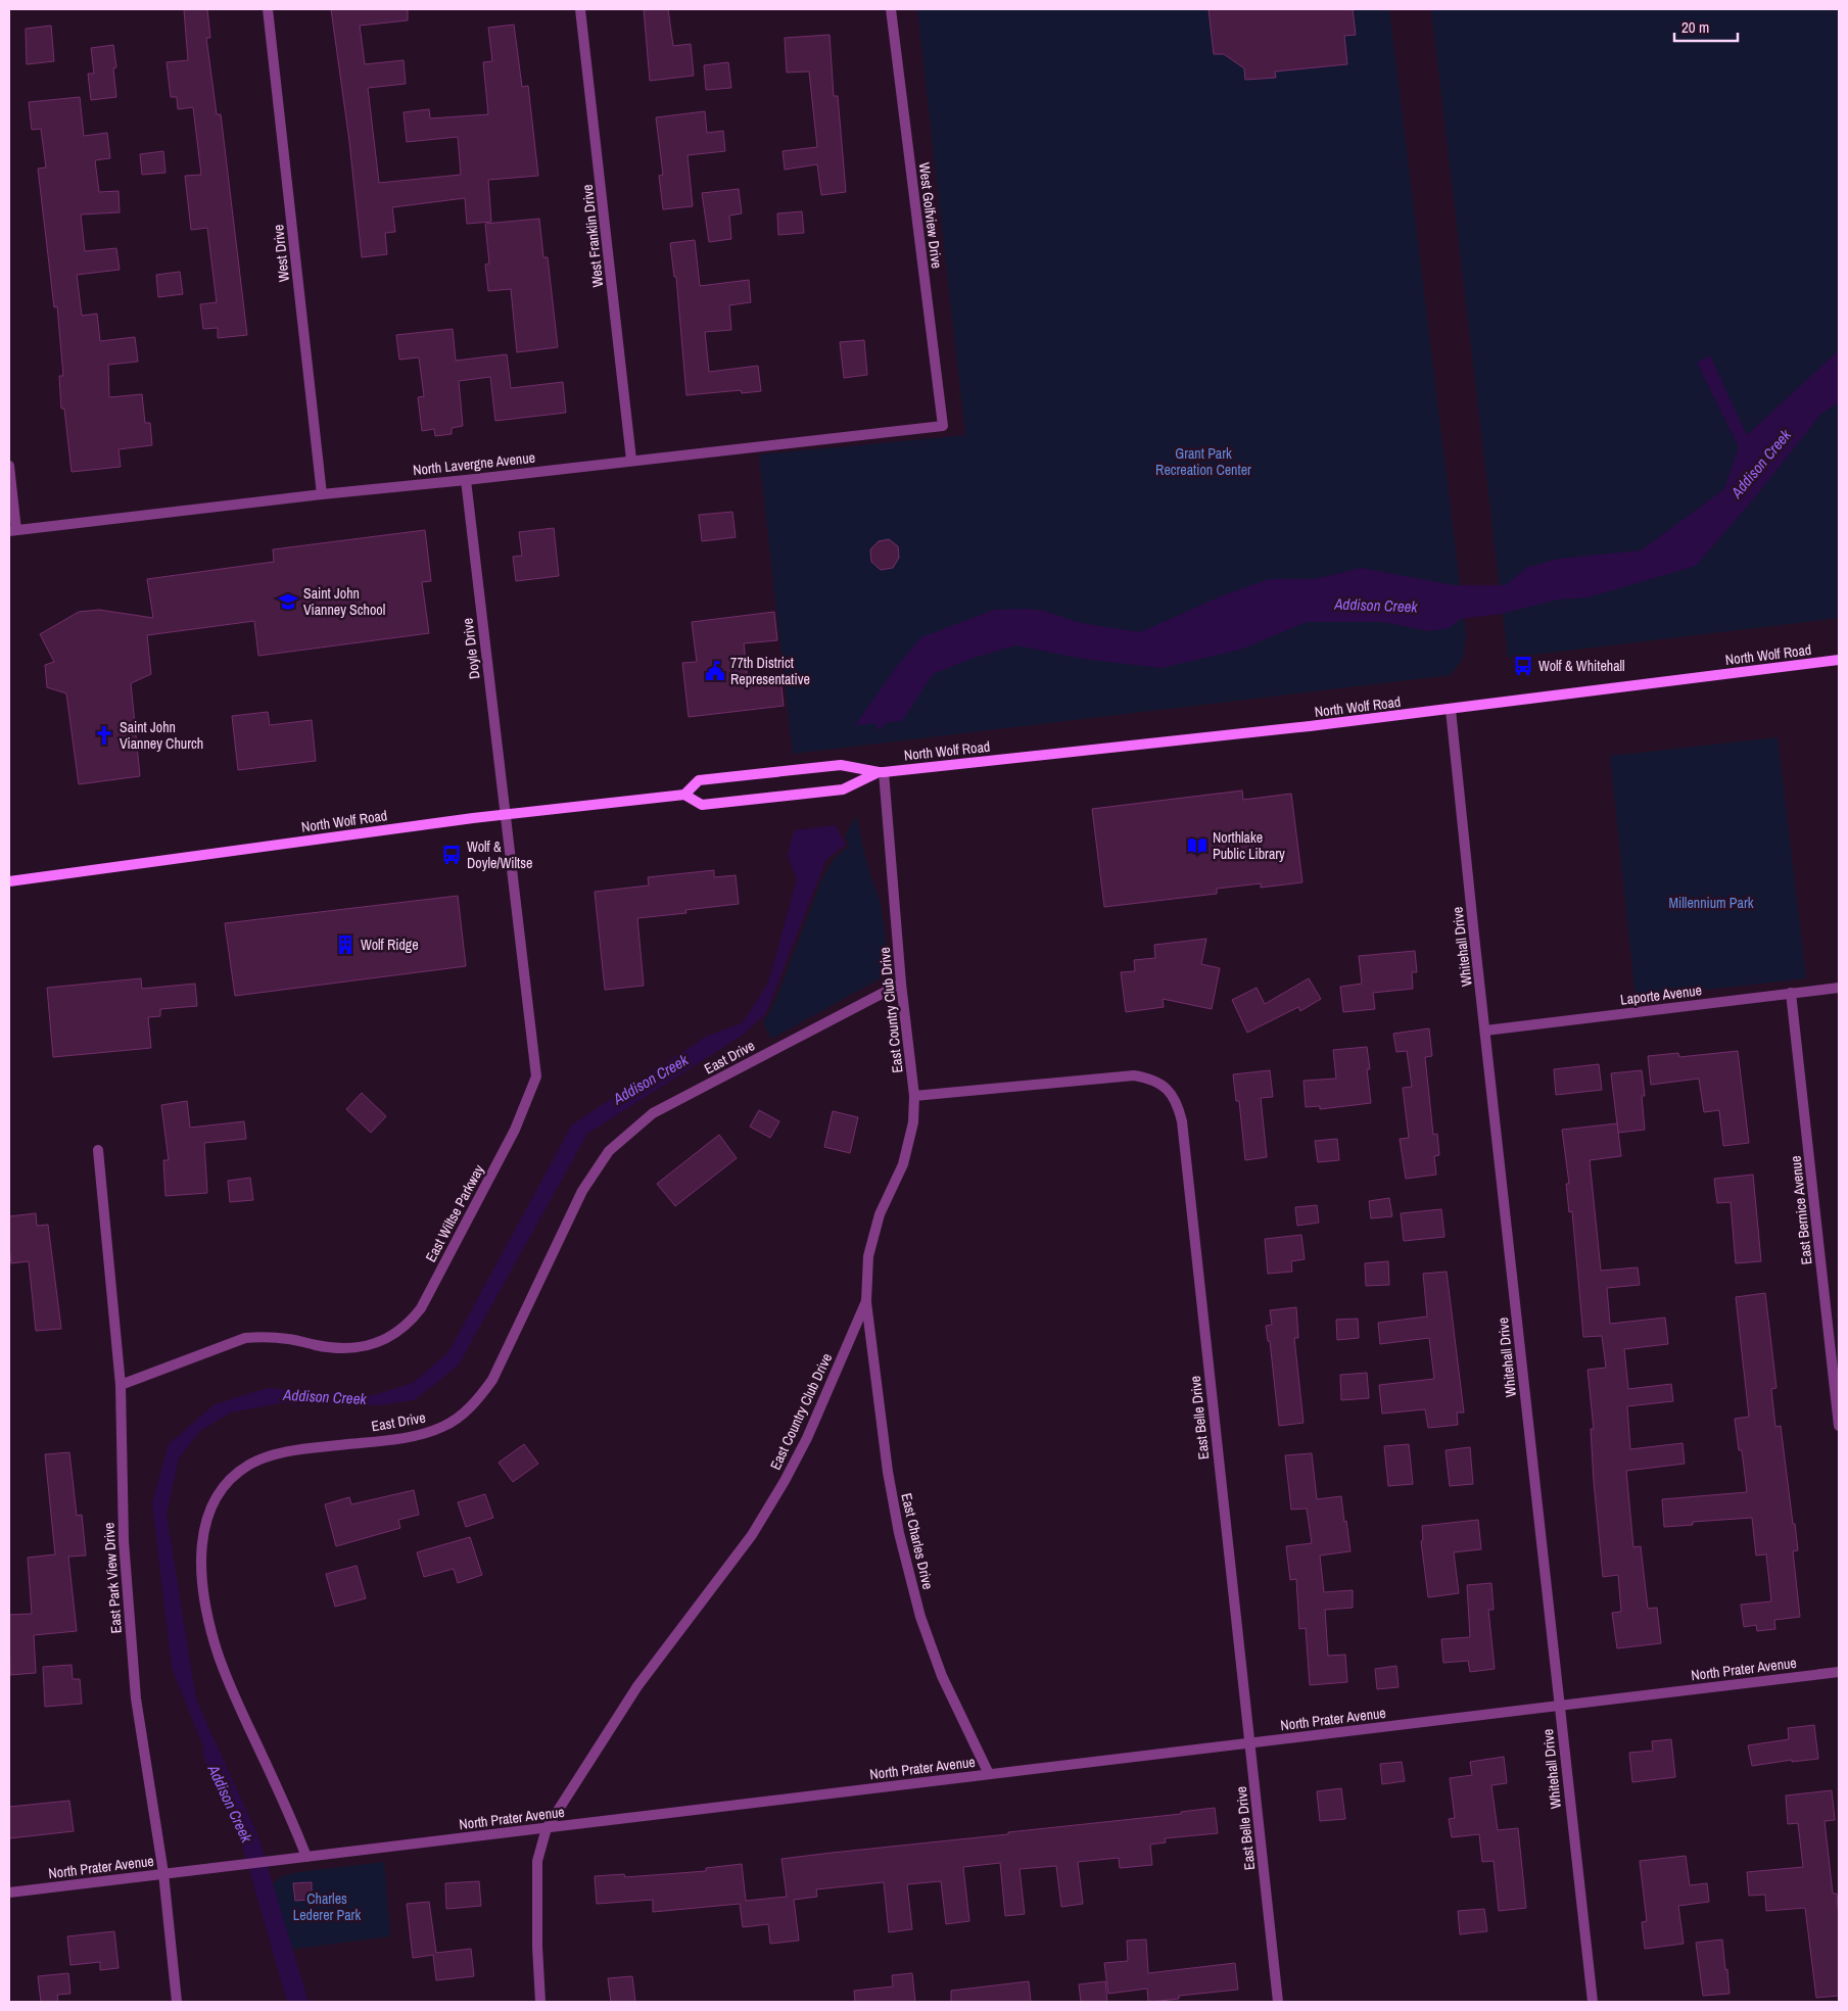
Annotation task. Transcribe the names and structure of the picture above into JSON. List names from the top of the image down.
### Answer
{
  "streets": {
    "main road": ["North Wolf Road"],
    "street": [
      "West Golfview Drive",
      "West Franklin Drive",
      "West Drive",
      "North Lavergne Avenue",
      "Doyle Drive",
      "Whitehall Drive",
      "Laporte Avenue",
      "East Country Club Drive",
      "East Drive",
      "East Bernice Avenue",
      "East Wiltse Parkway",
      "East Belle Drive",
      "East Charles Drive",
      "East Park View Drive",
      "North Prater Avenue"
    ]
  },
  "crossings": [
    ["West Golfview Drive", "North Lavergne Avenue"],
    ["West Franklin Drive", "North Lavergne Avenue"],
    ["West Drive", "North Lavergne Avenue"],
    ["North Lavergne Avenue", "Doyle Drive"],
    ["Doyle Drive", "North Wolf Road"],
    ["Doyle Drive", "East Wiltse Parkway"],
    ["North Wolf Road", "Whitehall Drive"],
    ["North Wolf Road", "East Country Club Drive"],
    ["North Wolf Road", "East Wiltse Parkway"],
    ["Whitehall Drive", "Laporte Avenue"],
    ["Whitehall Drive", "North Prater Avenue"],
    ["Laporte Avenue", "East Bernice Avenue"],
    ["East Country Club Drive", "East Drive"],
    ["East Country Club Drive", "East Belle Drive"],
    ["East Country Club Drive", "East Charles Drive"],
    ["East Country Club Drive", "North Prater Avenue"],
    ["East Drive", "North Prater Avenue"],
    ["East Wiltse Parkway", "East Park View Drive"],
    ["East Belle Drive", "North Prater Avenue"],
    ["East Charles Drive", "North Prater Avenue"],
    ["East Park View Drive", "North Prater Avenue"]
  ],
  "water": ["Addison Creek"],
  "parks": ["Grant Park Recreation Center", "Millennium Park", "Charles Lederer Park"],
  "places": {
    "school or university": ["Saint John Vianney School"],
    "bus stop": ["Wolf & Whitehall", "Wolf & Doyle/Wiltse"],
    "public building": ["77th District Representative"],
    "church": ["Saint John Vianney Church"],
    "library": ["Northlake Public Library"],
    "building": ["Wolf Ridge"]
  },
  "scale_bar": "20 m"
}
